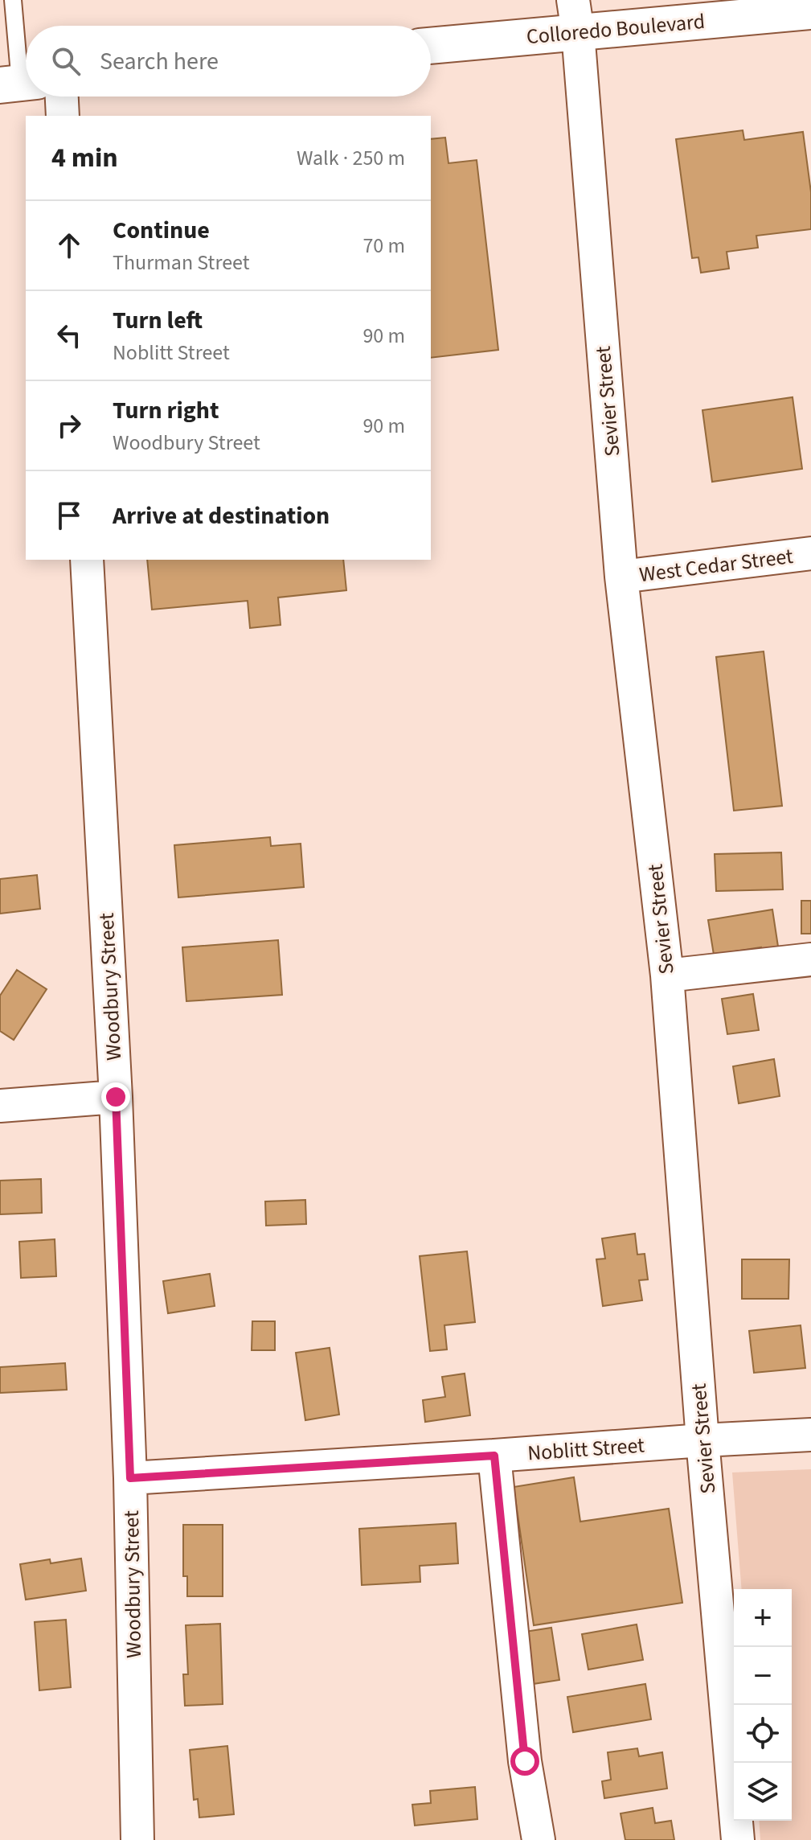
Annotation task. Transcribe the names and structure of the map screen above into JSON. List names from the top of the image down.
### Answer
{
  "streets": {
    "highway": ["Colloredo Boulevard"],
    "street": [
      "Sevier Street",
      "West Cedar Street",
      "Woodbury Street",
      "Noblitt Street"
    ]
  },
  "crossings": [
    ["Colloredo Boulevard", "Sevier Street"],
    ["Sevier Street", "West Cedar Street"],
    ["Sevier Street", "Noblitt Street"],
    ["Woodbury Street", "Noblitt Street"]
  ],
  "page": {
    "search": "Search here",
    "heading": ["4 min", "Walk · 250 m"],
    "list": [
      ["Continue", "Thurman Street", "70 m"],
      ["Turn left", "Noblitt Street", "90 m"],
      ["Turn right", "Woodbury Street", "90 m"],
      "Arrive at destination"
    ],
    "map_buttons": ["+", "−"]
  }
}
